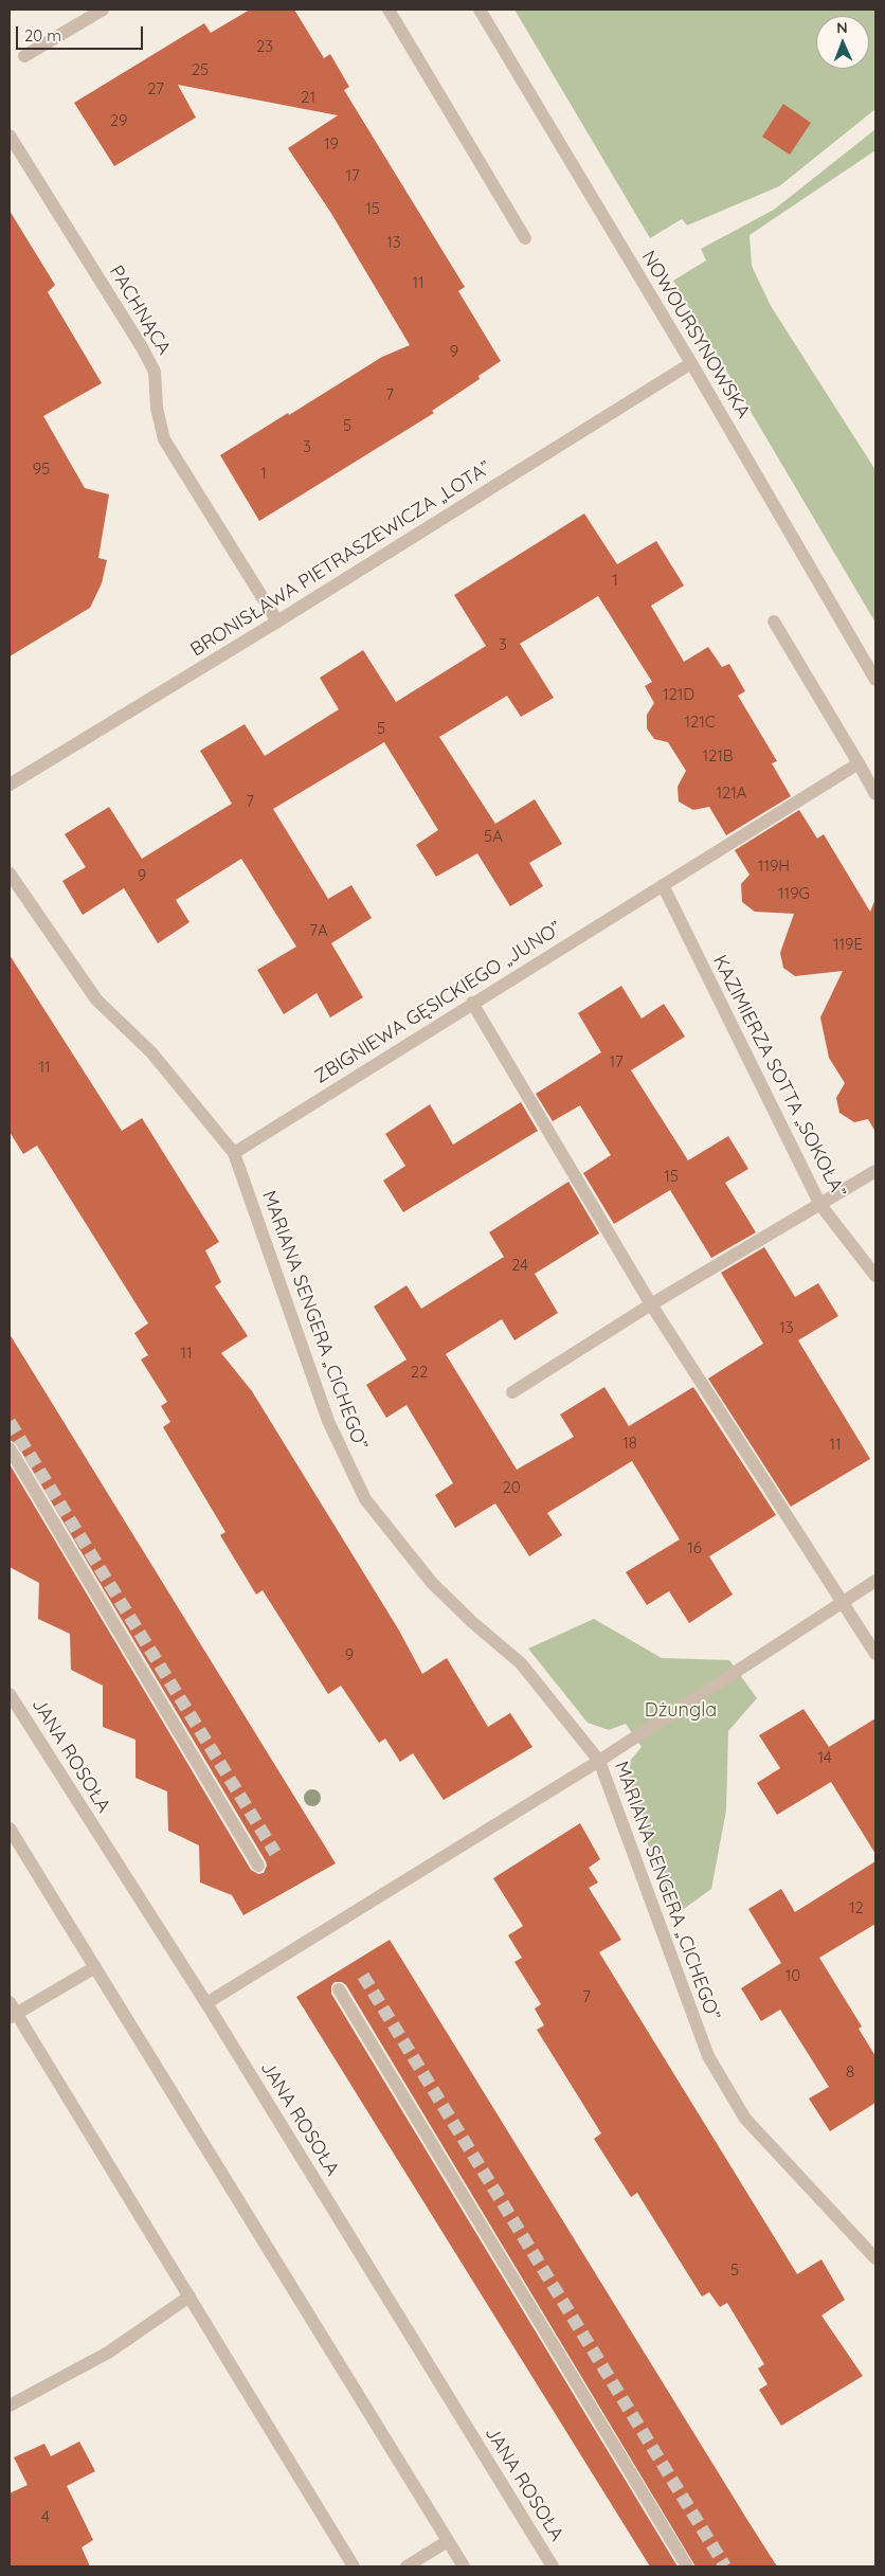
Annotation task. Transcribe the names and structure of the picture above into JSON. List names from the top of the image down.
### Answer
{
  "streets": {
    "street": [
      "PACHNĄCA",
      "NOWOURSYNOWSKA",
      "BRONISŁAWA PIETRASZEWICZA „LOTA”",
      "ZBIGNIEWA GĘSICKIEGO „JUNO”",
      "KAZIMIERZA SOTTA „SOKOŁA”",
      "MARIANA SENGERA „CICHEGO”",
      "JANA ROSOŁA"
    ]
  },
  "crossings": [
    ["PACHNĄCA", "BRONISŁAWA PIETRASZEWICZA „LOTA”"],
    ["NOWOURSYNOWSKA", "BRONISŁAWA PIETRASZEWICZA „LOTA”"],
    ["ZBIGNIEWA GĘSICKIEGO „JUNO”", "KAZIMIERZA SOTTA „SOKOŁA”"],
    ["ZBIGNIEWA GĘSICKIEGO „JUNO”", "MARIANA SENGERA „CICHEGO”"]
  ],
  "parks": ["Dżungla"],
  "house_numbers": [
    "23",
    "25",
    "27",
    "21",
    "29",
    "19",
    "17",
    "15",
    "13",
    "11",
    "9",
    "7",
    "5",
    "3",
    "95",
    "1",
    "1",
    "3",
    "121D",
    "121C",
    "5",
    "121B",
    "121A",
    "7",
    "5A",
    "119H",
    "9",
    "119G",
    "7A",
    "119E",
    "17",
    "11",
    "15",
    "24",
    "13",
    "11",
    "22",
    "18",
    "11",
    "20",
    "16",
    "9",
    "14",
    "12",
    "10",
    "7",
    "8",
    "5",
    "4"
  ],
  "scale_bar": "20 m",
  "north": "top"
}
